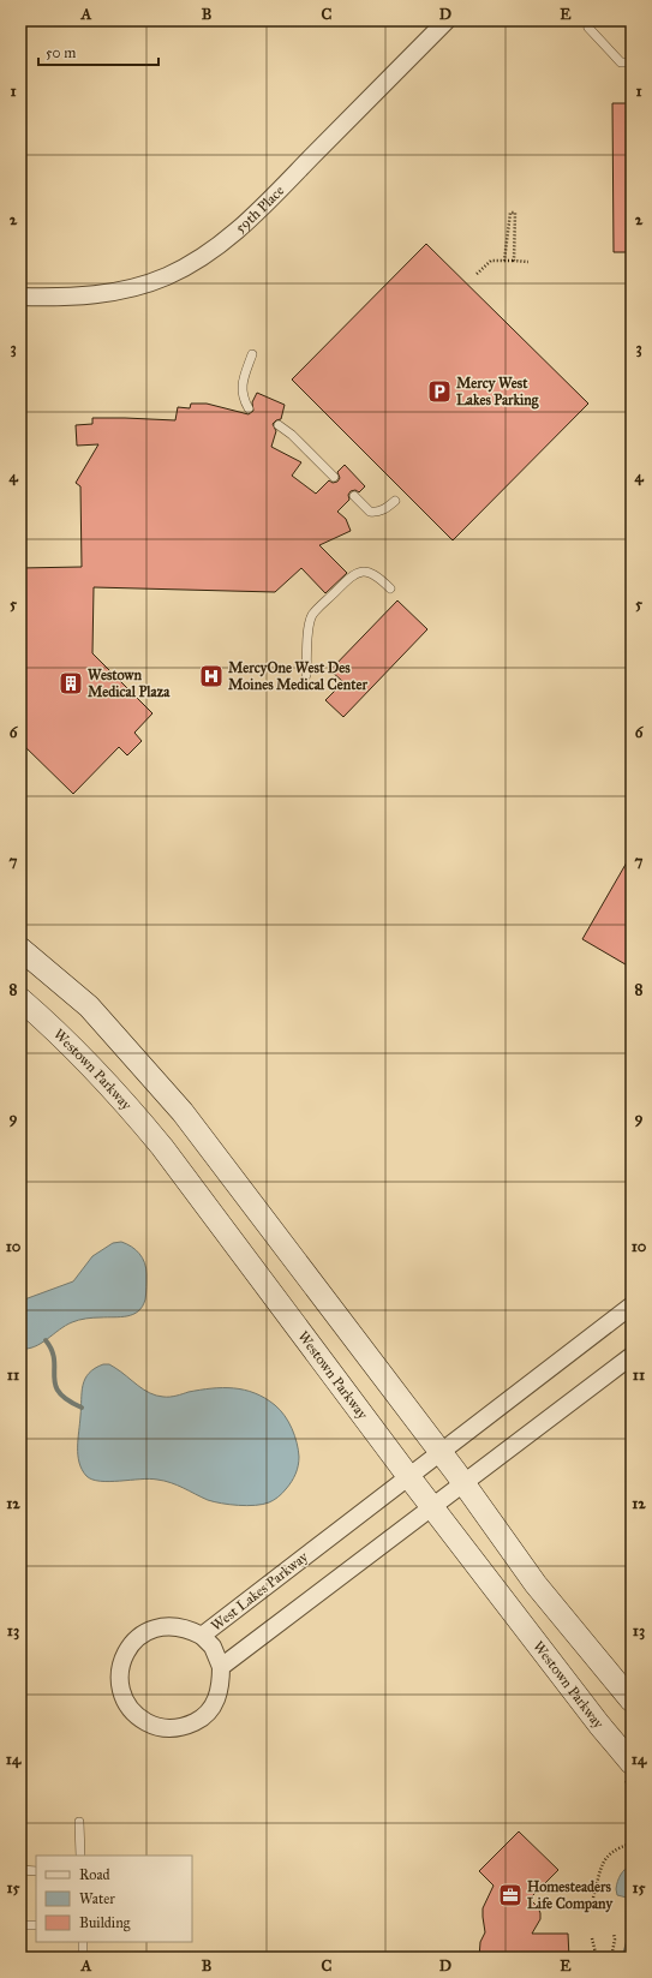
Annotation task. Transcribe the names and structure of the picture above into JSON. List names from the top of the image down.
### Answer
{
  "streets": {
    "street": ["59th Place", "Westown Parkway", "West Lakes Parkway"]
  },
  "crossings": [
    ["Westown Parkway", "West Lakes Parkway"]
  ],
  "places": {
    "parking": ["Mercy West Lakes Parking"],
    "hospital": ["MercyOne West Des Moines Medical Center"],
    "building": ["Westown Medical Plaza"],
    "office": ["Homesteaders Life Company"]
  },
  "legend": ["Road", "Water", "Building"],
  "scale_bar": "50 m",
  "grid": {
    "columns": [
      "A",
      "B",
      "C",
      "D",
      "E"
    ],
    "rows": [
      "1",
      "2",
      "3",
      "4",
      "5",
      "6",
      "7",
      "8",
      "9",
      "10",
      "11",
      "12",
      "13",
      "14",
      "15"
    ]
  }
}
